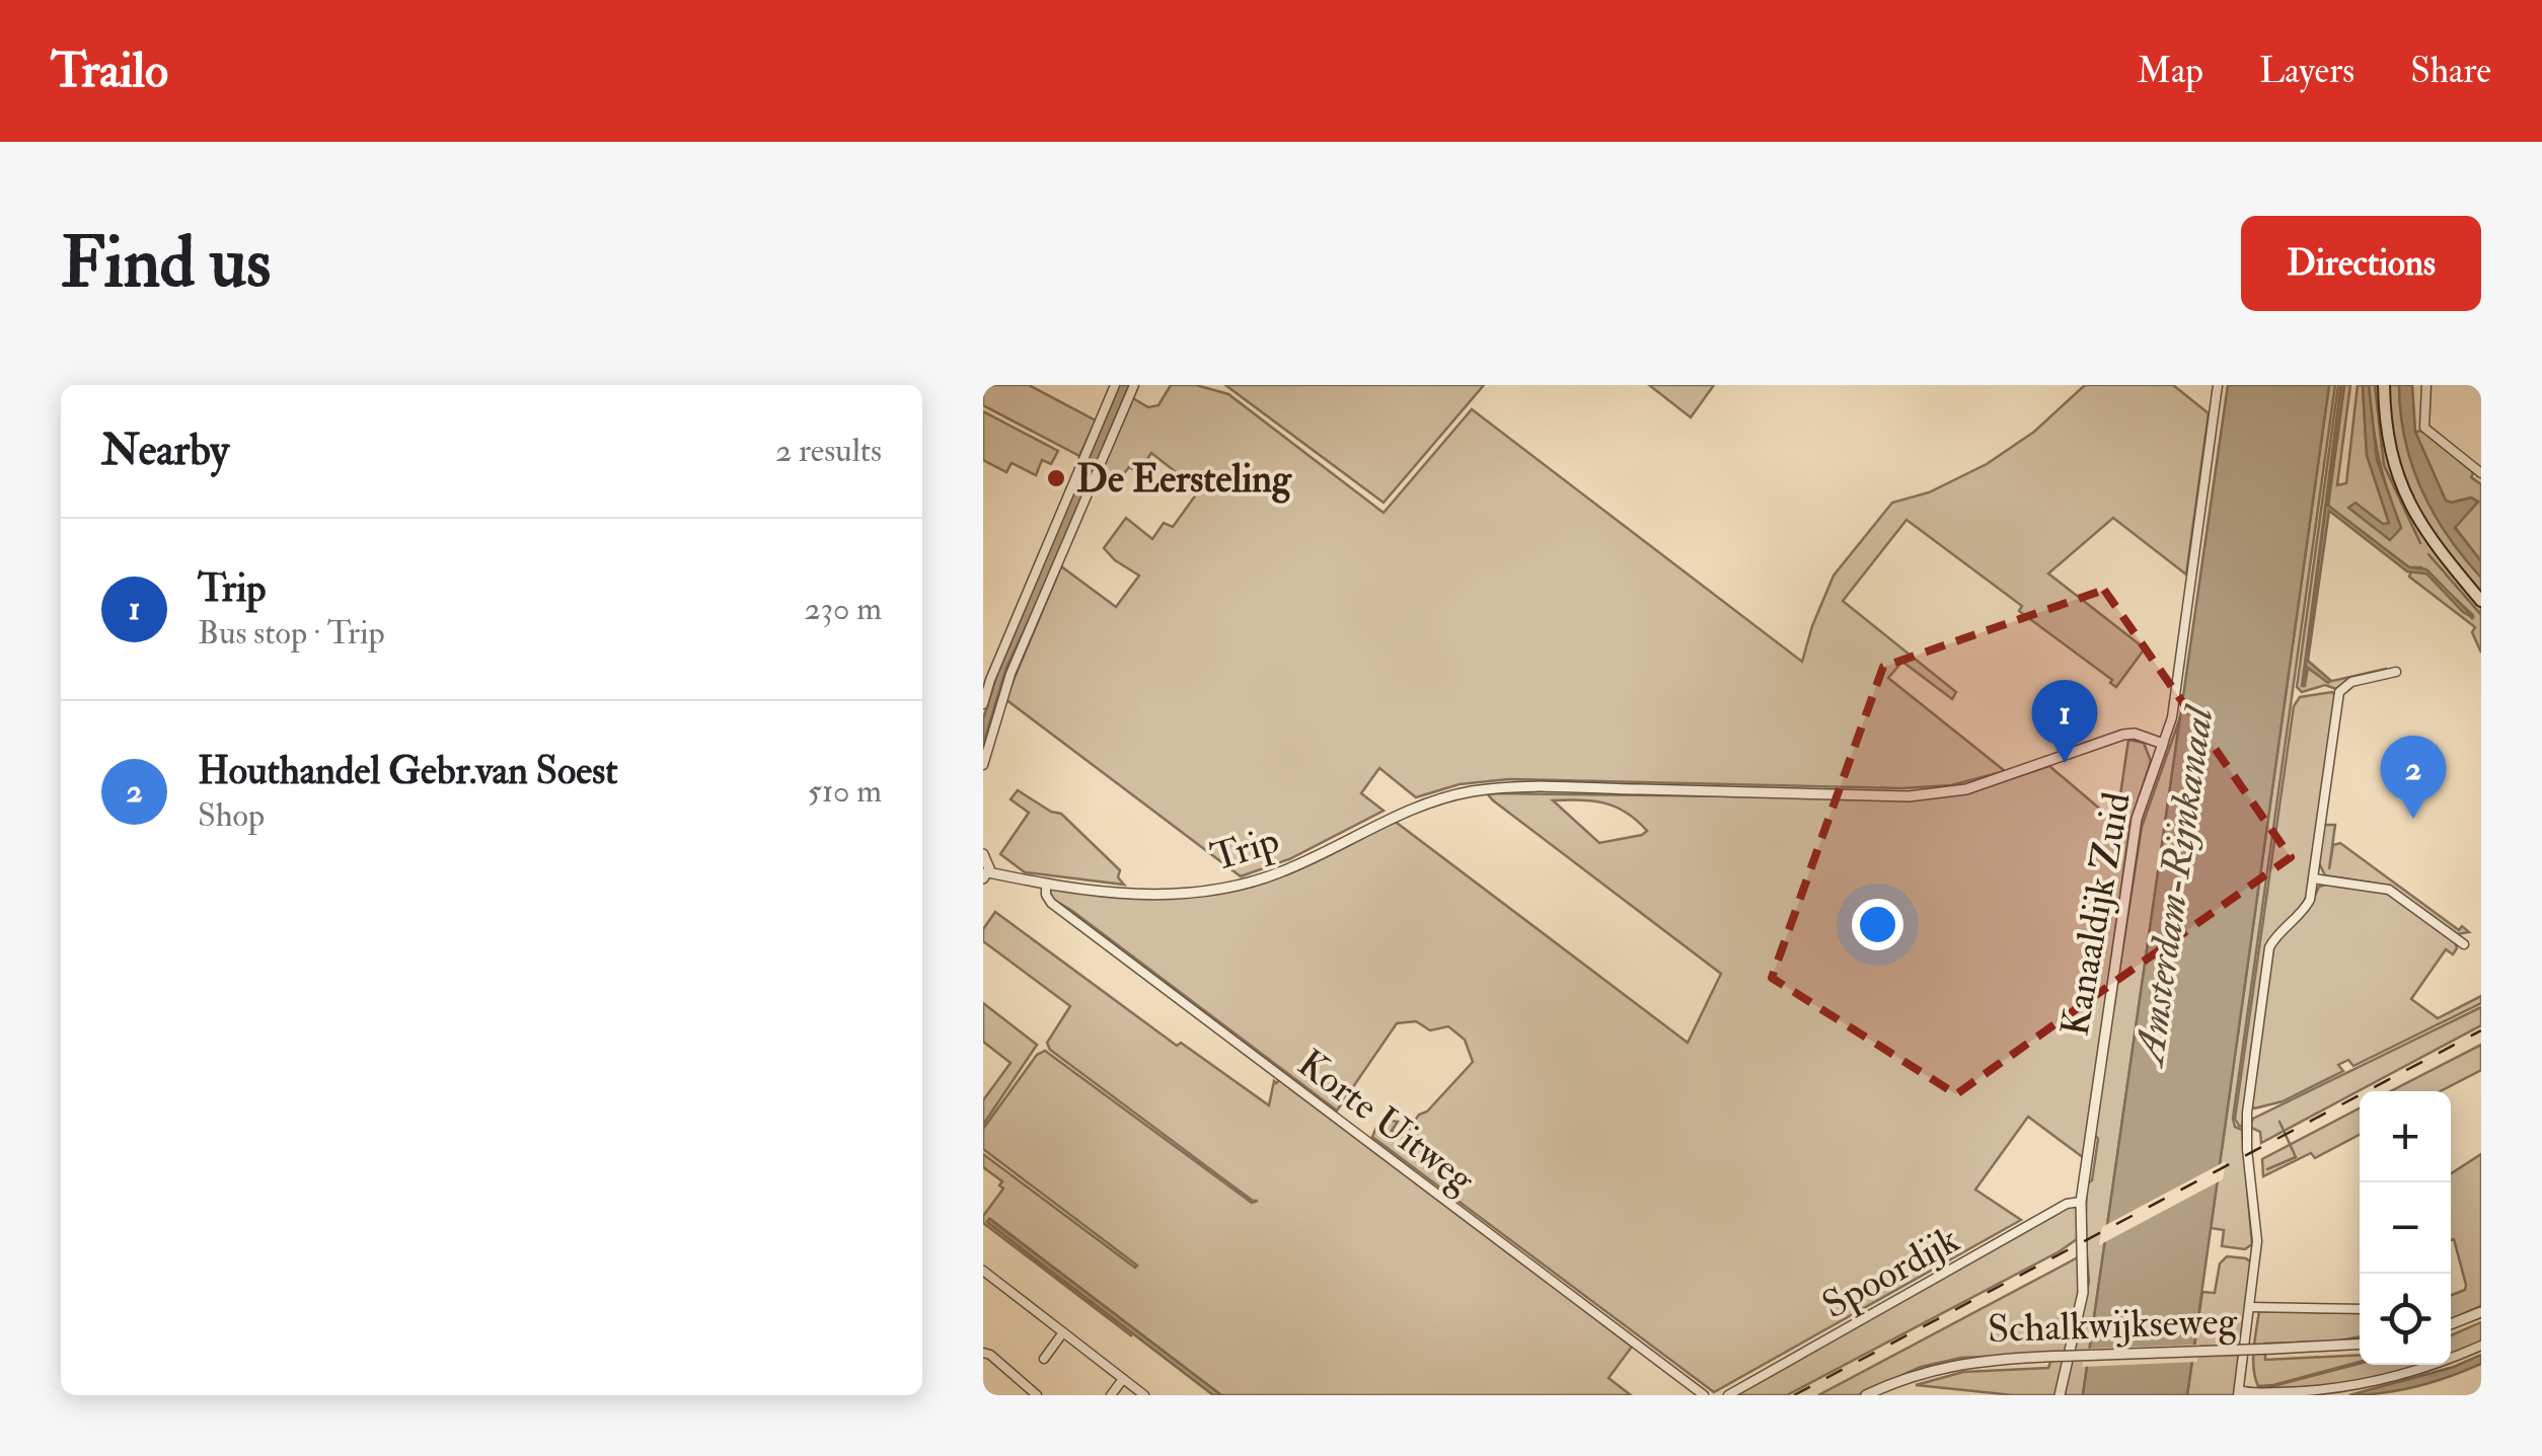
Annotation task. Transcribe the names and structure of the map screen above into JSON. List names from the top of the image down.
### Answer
{
  "streets": {
    "street": [
      "Trip",
      "Kanaaldijk Zuid",
      "Korte Uitweg",
      "Spoordijk",
      "Schalkwijkseweg"
    ]
  },
  "crossings": [
    ["Trip", "Kanaaldijk Zuid"],
    ["Trip", "Korte Uitweg"],
    ["Kanaaldijk Zuid", "Spoordijk"]
  ],
  "water": ["Amsterdam-Rijnkanaal"],
  "places": ["De Eersteling"],
  "page": {
    "header": "Trailo",
    "nav": ["Map", "Layers", "Share"],
    "buttons": "Directions",
    "title": "Find us",
    "heading": ["Nearby", "2 results"],
    "list": [
      {
        "mark": "1",
        "name": "Trip",
        "note": "Bus stop · Trip",
        "value": "230 m"
      },
      {
        "mark": "2",
        "name": "Houthandel Gebr.van Soest",
        "note": "Shop",
        "value": "510 m"
      }
    ],
    "pins": ["1", "2"],
    "map_buttons": ["+", "−"]
  }
}
